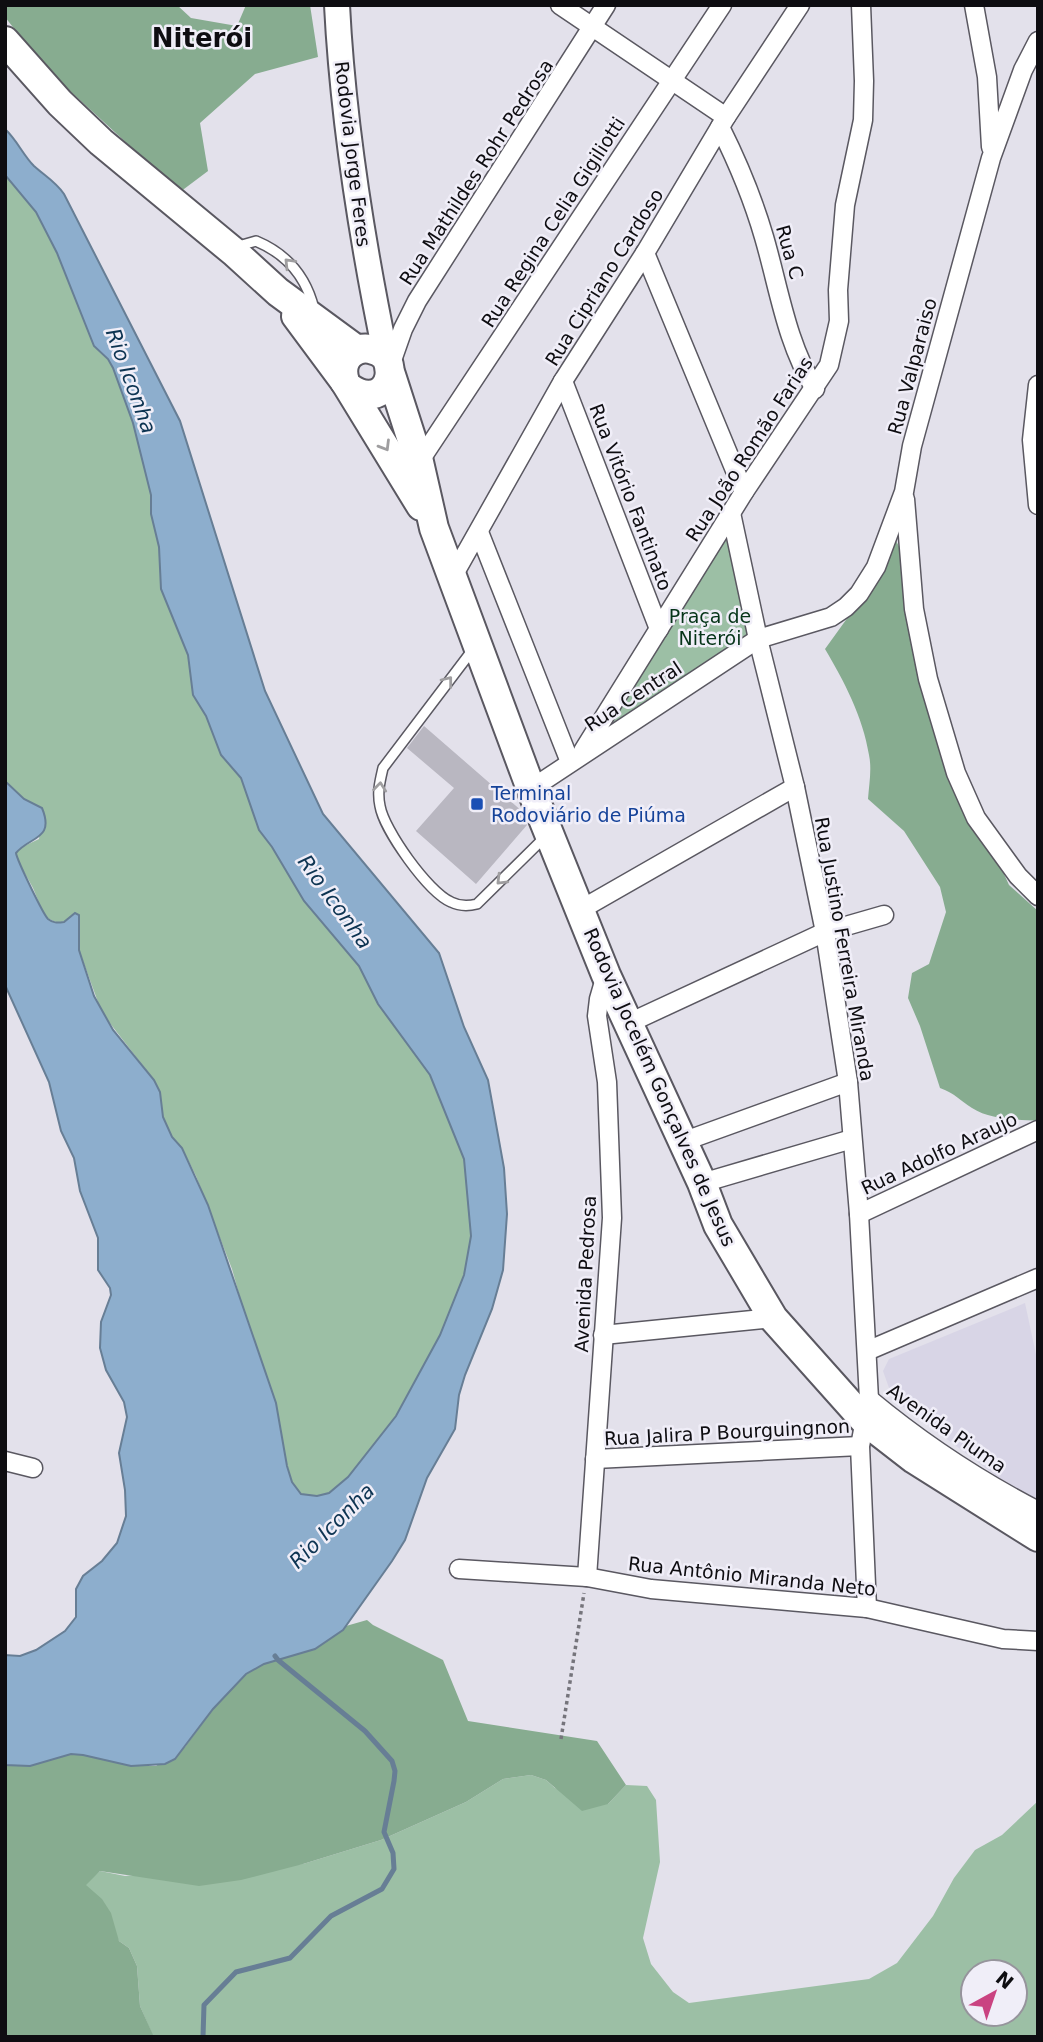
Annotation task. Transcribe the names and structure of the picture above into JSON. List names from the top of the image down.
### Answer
{
  "streets": {
    "main road": ["Rodovia Jorge Feres", "Rodovia Jocelém Gonçalves de Jesus"],
    "street": [
      "Rua Mathildes Rohr Pedrosa",
      "Rua Regina Celia Gigiliotti",
      "Rua C",
      "Rua Cipriano Cardoso",
      "Rua Valparaiso",
      "Rua João Romão Farias",
      "Rua Vitório Fantinato",
      "Rua Central",
      "Rua Justino Ferreira Miranda",
      "Rua Adolfo Araujo",
      "Avenida Pedrosa",
      "Avenida Piuma",
      "Rua Jalira P Bourguingnon",
      "Rua Antônio Miranda Neto"
    ]
  },
  "crossings": [
    ["Rodovia Jorge Feres", "Rua Mathildes Rohr Pedrosa"],
    ["Rodovia Jorge Feres", "Rodovia Jocelém Gonçalves de Jesus"],
    ["Rua Mathildes Rohr Pedrosa", "Rodovia Jocelém Gonçalves de Jesus"],
    ["Rua Regina Celia Gigiliotti", "Rodovia Jocelém Gonçalves de Jesus"],
    ["Rua C", "Rua Cipriano Cardoso"],
    ["Rua C", "Rua João Romão Farias"],
    ["Rua Cipriano Cardoso", "Rua Vitório Fantinato"],
    ["Rua Cipriano Cardoso", "Rodovia Jocelém Gonçalves de Jesus"],
    ["Rua Valparaiso", "Rua Central"],
    ["Rua Valparaiso", "Rua Justino Ferreira Miranda"],
    ["Rua João Romão Farias", "Rua Vitório Fantinato"],
    ["Rua João Romão Farias", "Rua Central"],
    ["Rua João Romão Farias", "Rua Justino Ferreira Miranda"],
    ["Rua Central", "Rua Justino Ferreira Miranda"],
    ["Rua Central", "Rodovia Jocelém Gonçalves de Jesus"],
    ["Rua Justino Ferreira Miranda", "Rodovia Jocelém Gonçalves de Jesus"],
    ["Rua Justino Ferreira Miranda", "Rua Adolfo Araujo"],
    ["Rua Justino Ferreira Miranda", "Avenida Piuma"],
    ["Rua Justino Ferreira Miranda", "Rua Jalira P Bourguingnon"],
    ["Rua Justino Ferreira Miranda", "Rua Antônio Miranda Neto"],
    ["Rodovia Jocelém Gonçalves de Jesus", "Avenida Pedrosa"],
    ["Rodovia Jocelém Gonçalves de Jesus", "Avenida Piuma"],
    ["Rodovia Jocelém Gonçalves de Jesus", "Rua Jalira P Bourguingnon"],
    ["Avenida Pedrosa", "Rua Jalira P Bourguingnon"],
    ["Avenida Pedrosa", "Rua Antônio Miranda Neto"],
    ["Avenida Piuma", "Rua Jalira P Bourguingnon"]
  ],
  "districts": ["Niterói"],
  "water": ["Rio Iconha"],
  "parks": ["Praça de Niterói"],
  "places": {
    "transit": ["Terminal Rodoviário de Piúma"]
  },
  "north": "top right"
}
